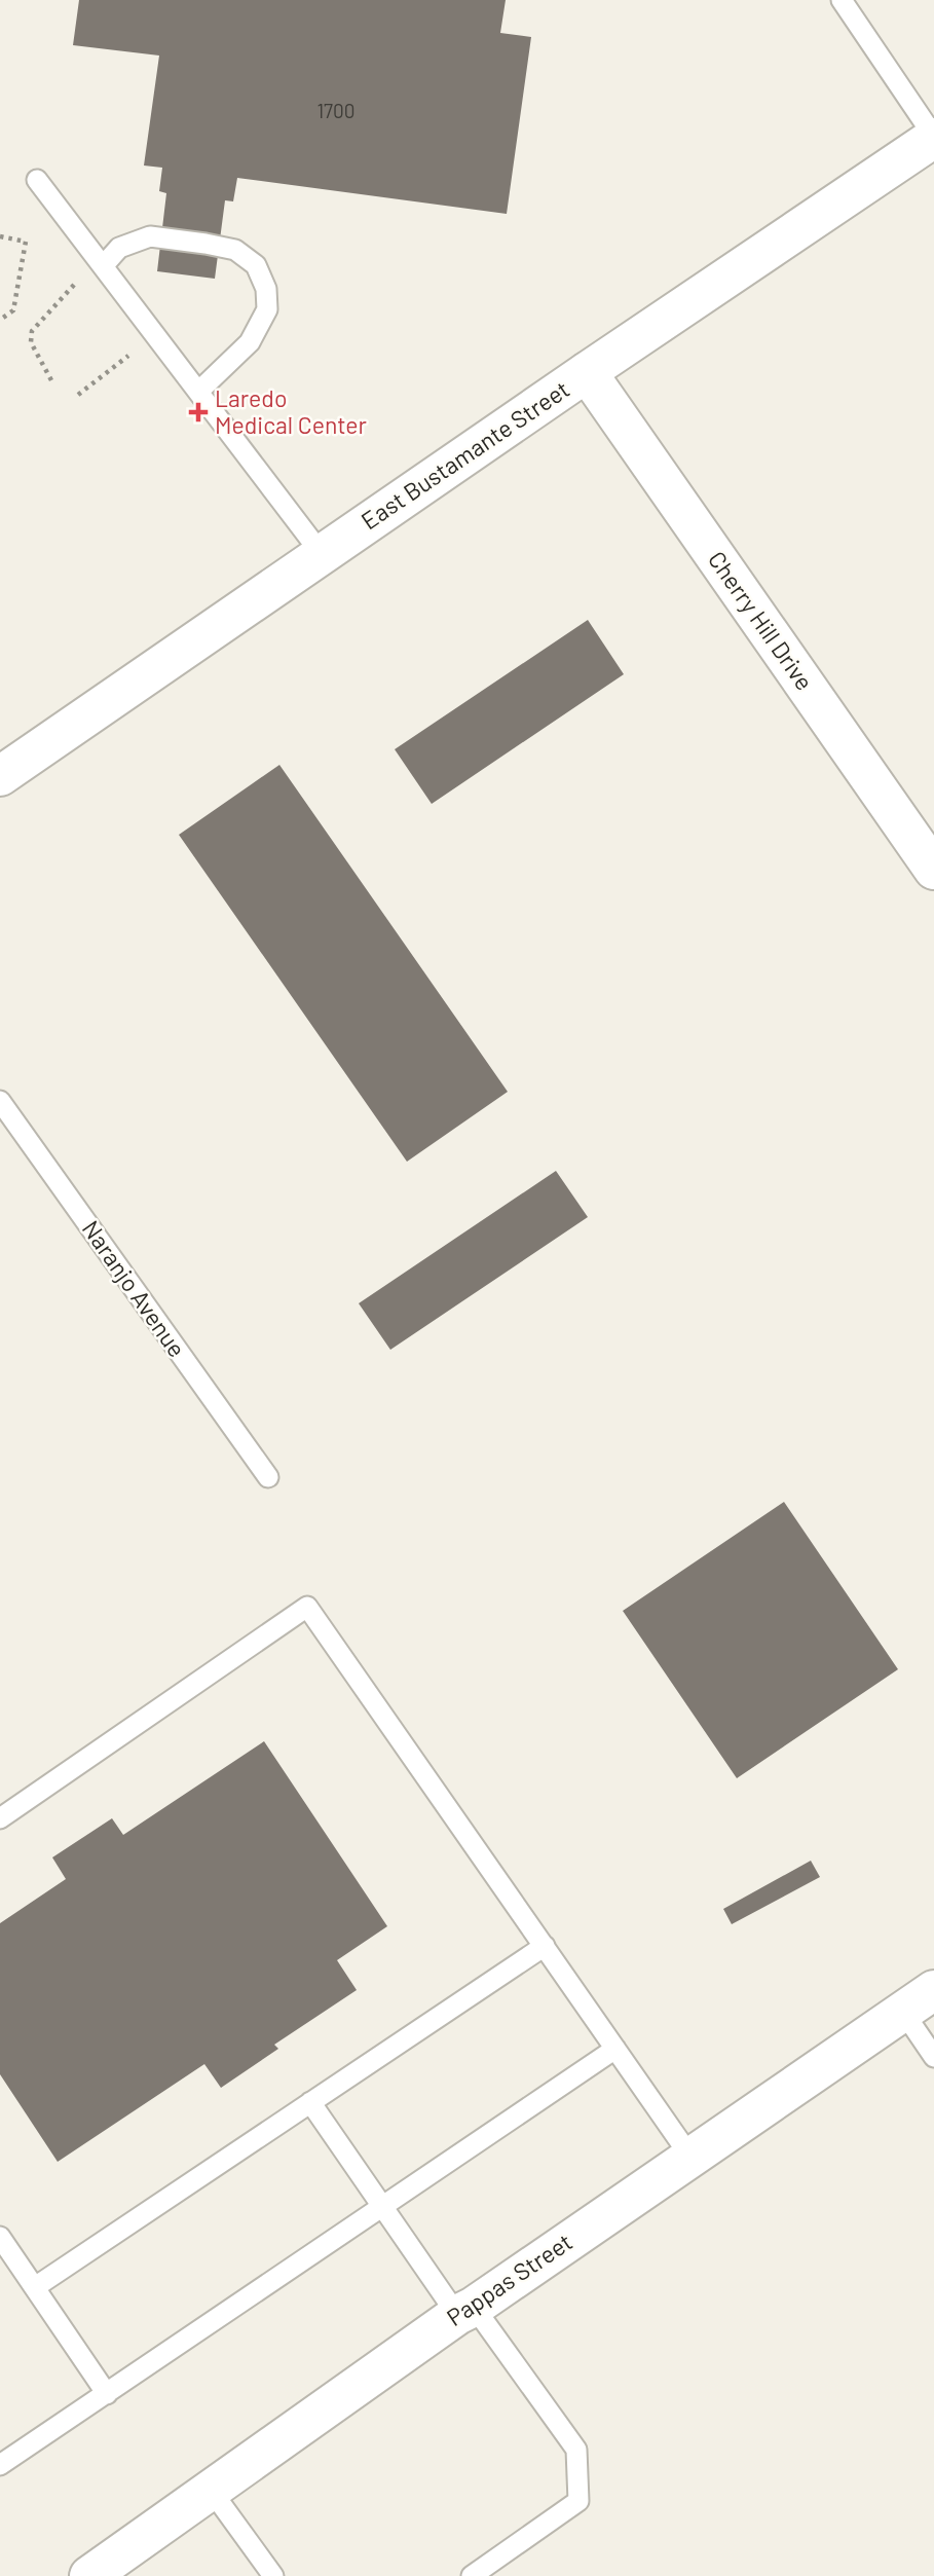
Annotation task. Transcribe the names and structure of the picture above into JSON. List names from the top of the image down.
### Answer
{
  "streets": {
    "street": ["East Bustamante Street", "Cherry Hill Drive", "Pappas Street"],
    "lane": ["Naranjo Avenue"]
  },
  "crossings": [
    ["East Bustamante Street", "Cherry Hill Drive"]
  ],
  "places": {
    "health": ["Laredo Medical Center"]
  },
  "house_numbers": ["1700"]
}
